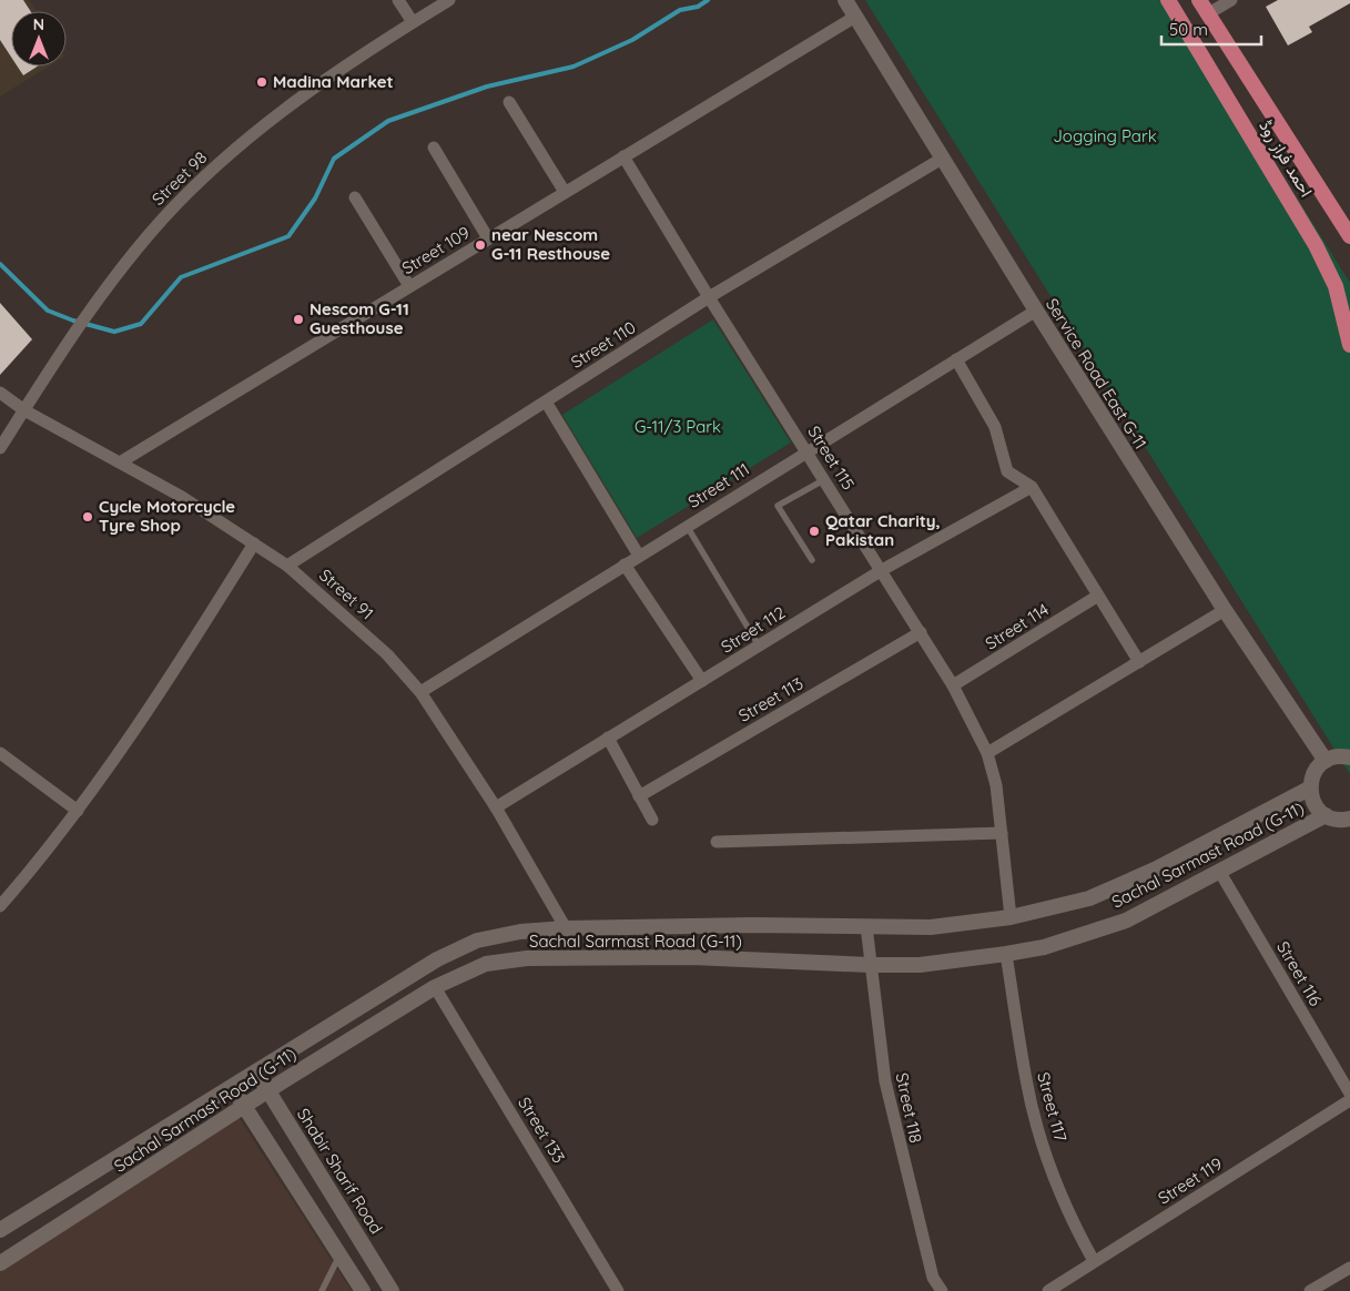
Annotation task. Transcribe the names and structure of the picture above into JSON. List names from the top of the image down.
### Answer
{
  "streets": {
    "main road": [
      "احمد فراز روڈ",
      "Service Road East G-11",
      "Sachal Sarmast Road (G-11)",
      "Shabir Sharif Road"
    ],
    "street": [
      "Street 98",
      "Street 109",
      "Street 110",
      "Street 115",
      "Street 111",
      "Street 91",
      "Street 114",
      "Street 112",
      "Street 113",
      "Street 116",
      "Street 117",
      "Street 118",
      "Street 133",
      "Street 119"
    ]
  },
  "crossings": [
    ["Street 98", "Street 91"],
    ["Street 109", "Service Road East G-11"],
    ["Street 109", "Street 115"],
    ["Street 109", "Street 91"],
    ["Street 110", "Service Road East G-11"],
    ["Street 110", "Street 115"],
    ["Street 110", "Street 91"],
    ["Service Road East G-11", "Street 111"],
    ["Street 115", "Street 111"],
    ["Street 115", "Street 114"],
    ["Street 115", "Street 112"],
    ["Street 115", "Street 113"],
    ["Street 115", "Sachal Sarmast Road (G-11)"],
    ["Street 111", "Street 91"],
    ["Street 91", "Street 112"],
    ["Street 91", "Sachal Sarmast Road (G-11)"],
    ["Sachal Sarmast Road (G-11)", "Street 116"],
    ["Sachal Sarmast Road (G-11)", "Street 117"],
    ["Sachal Sarmast Road (G-11)", "Street 118"],
    ["Sachal Sarmast Road (G-11)", "Street 133"],
    ["Sachal Sarmast Road (G-11)", "Shabir Sharif Road"],
    ["Street 117", "Street 119"]
  ],
  "parks": ["Jogging Park", "G-11/3 Park"],
  "places": [
    "Madina Market",
    "near Nescom G-11 Resthouse",
    "Nescom G-11 Guesthouse",
    "Cycle Motorcycle Tyre Shop",
    "Qatar Charity, Pakistan"
  ],
  "scale_bar": "50 m",
  "north": "top"
}
